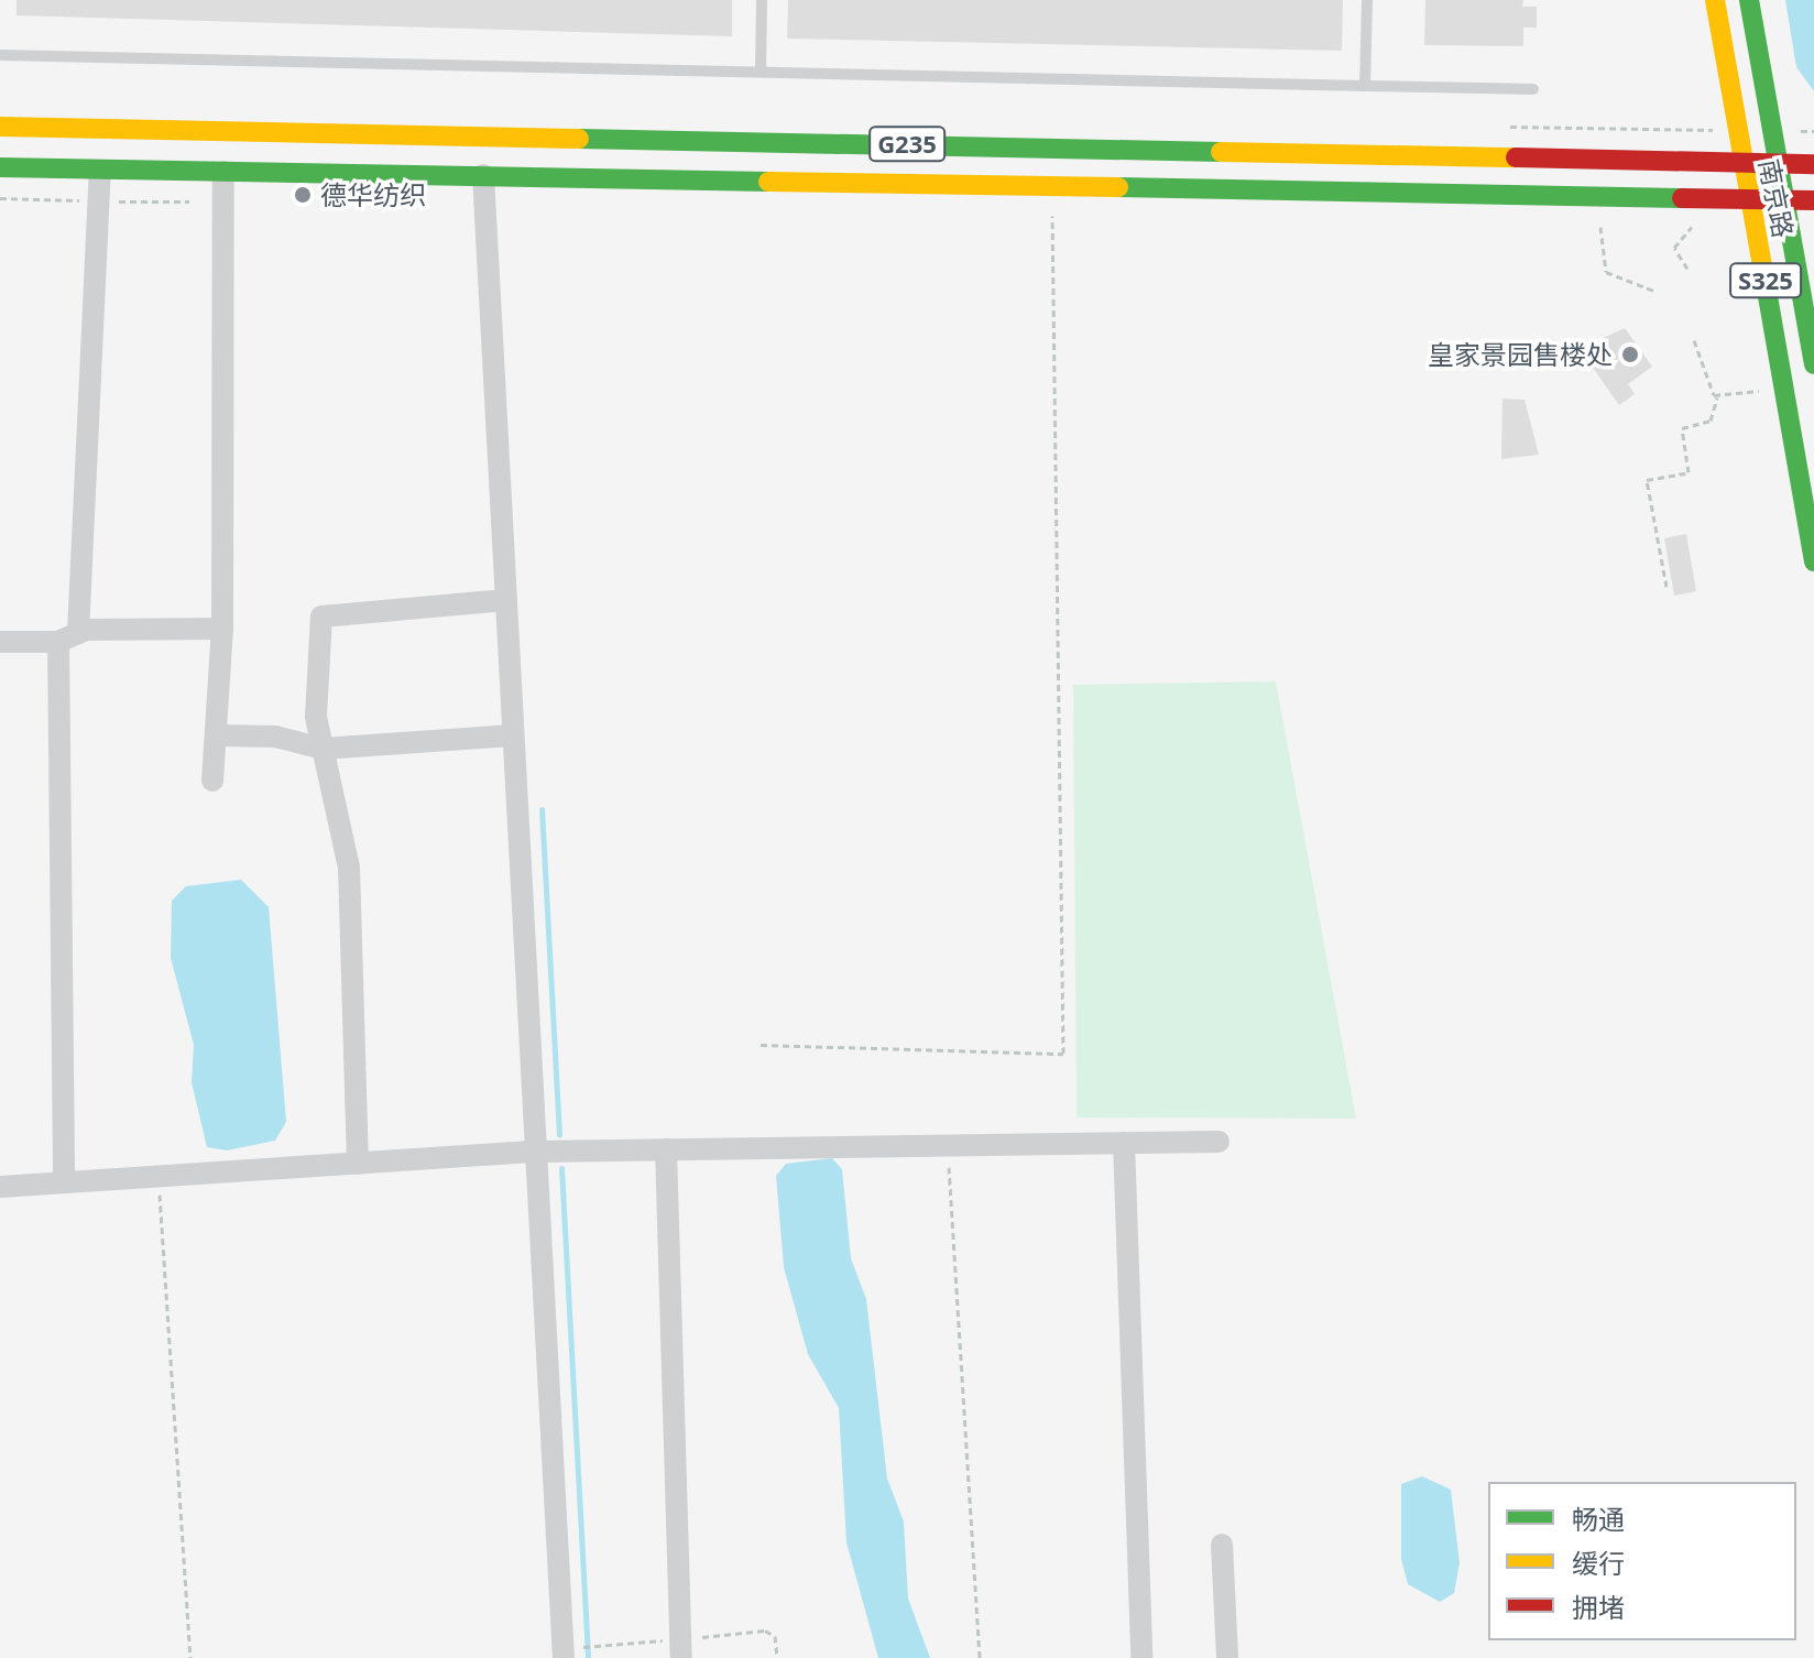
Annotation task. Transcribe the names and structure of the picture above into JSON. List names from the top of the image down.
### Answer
{
  "streets": {
    "main road": ["G235", "南京路", "S325"]
  },
  "crossings": [
    ["G235", "南京路"]
  ],
  "places": ["德华纺织", "皇家景园售楼处"],
  "legend": ["畅通", "缓行", "拥堵"]
}
